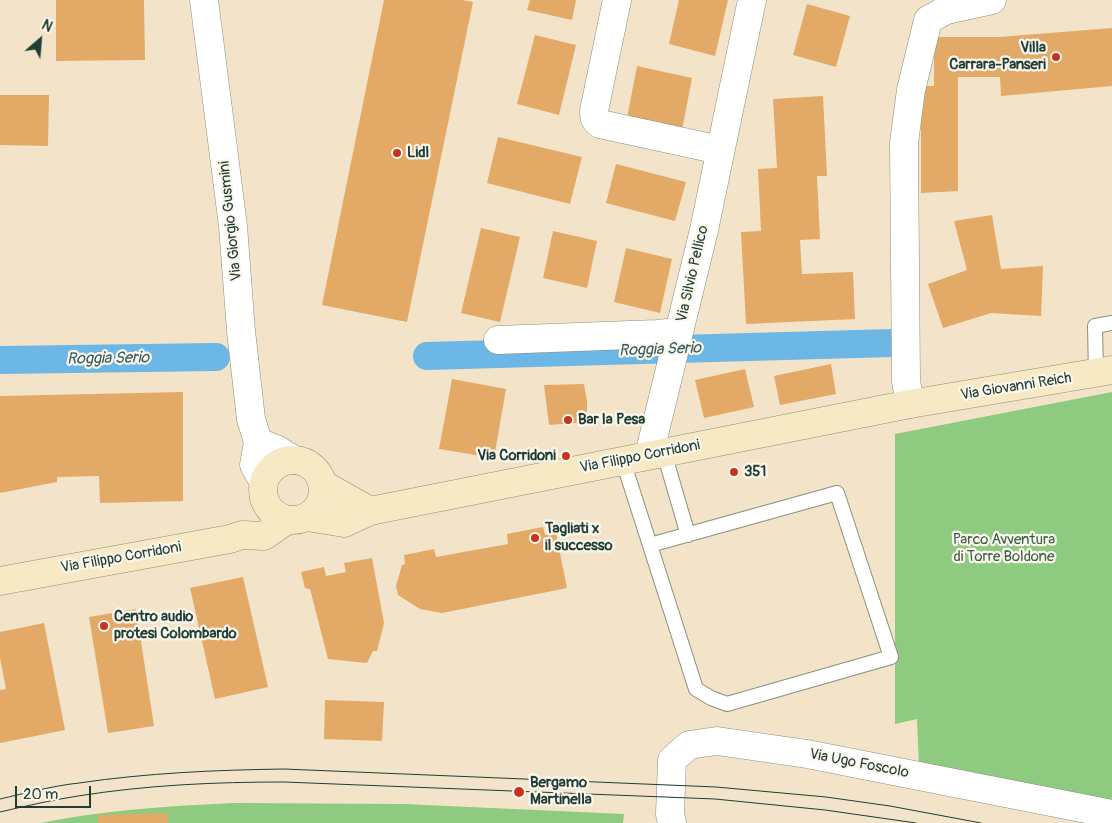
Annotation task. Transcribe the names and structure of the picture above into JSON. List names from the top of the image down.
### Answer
{
  "streets": {
    "street": [
      "Via Giorgio Gusmini",
      "Via Silvio Pellico",
      "Via Giovanni Reich",
      "Via Filippo Corridoni",
      "Via Ugo Foscolo"
    ]
  },
  "crossings": [
    ["Via Giorgio Gusmini", "Via Filippo Corridoni"],
    ["Via Silvio Pellico", "Via Filippo Corridoni"],
    ["Via Giovanni Reich", "Via Filippo Corridoni"]
  ],
  "water": ["Roggia Serio"],
  "parks": ["Parco Avventura di Torre Boldone"],
  "places": [
    "Villa Carrara-Panseri",
    "Lidl",
    "Bar la Pesa",
    "Via Corridoni",
    "351",
    "Tagliati x il successo",
    "Centro audio protesi Colombardo",
    "Bergamo Martinella"
  ],
  "scale_bar": "20 m",
  "north": "top right"
}
